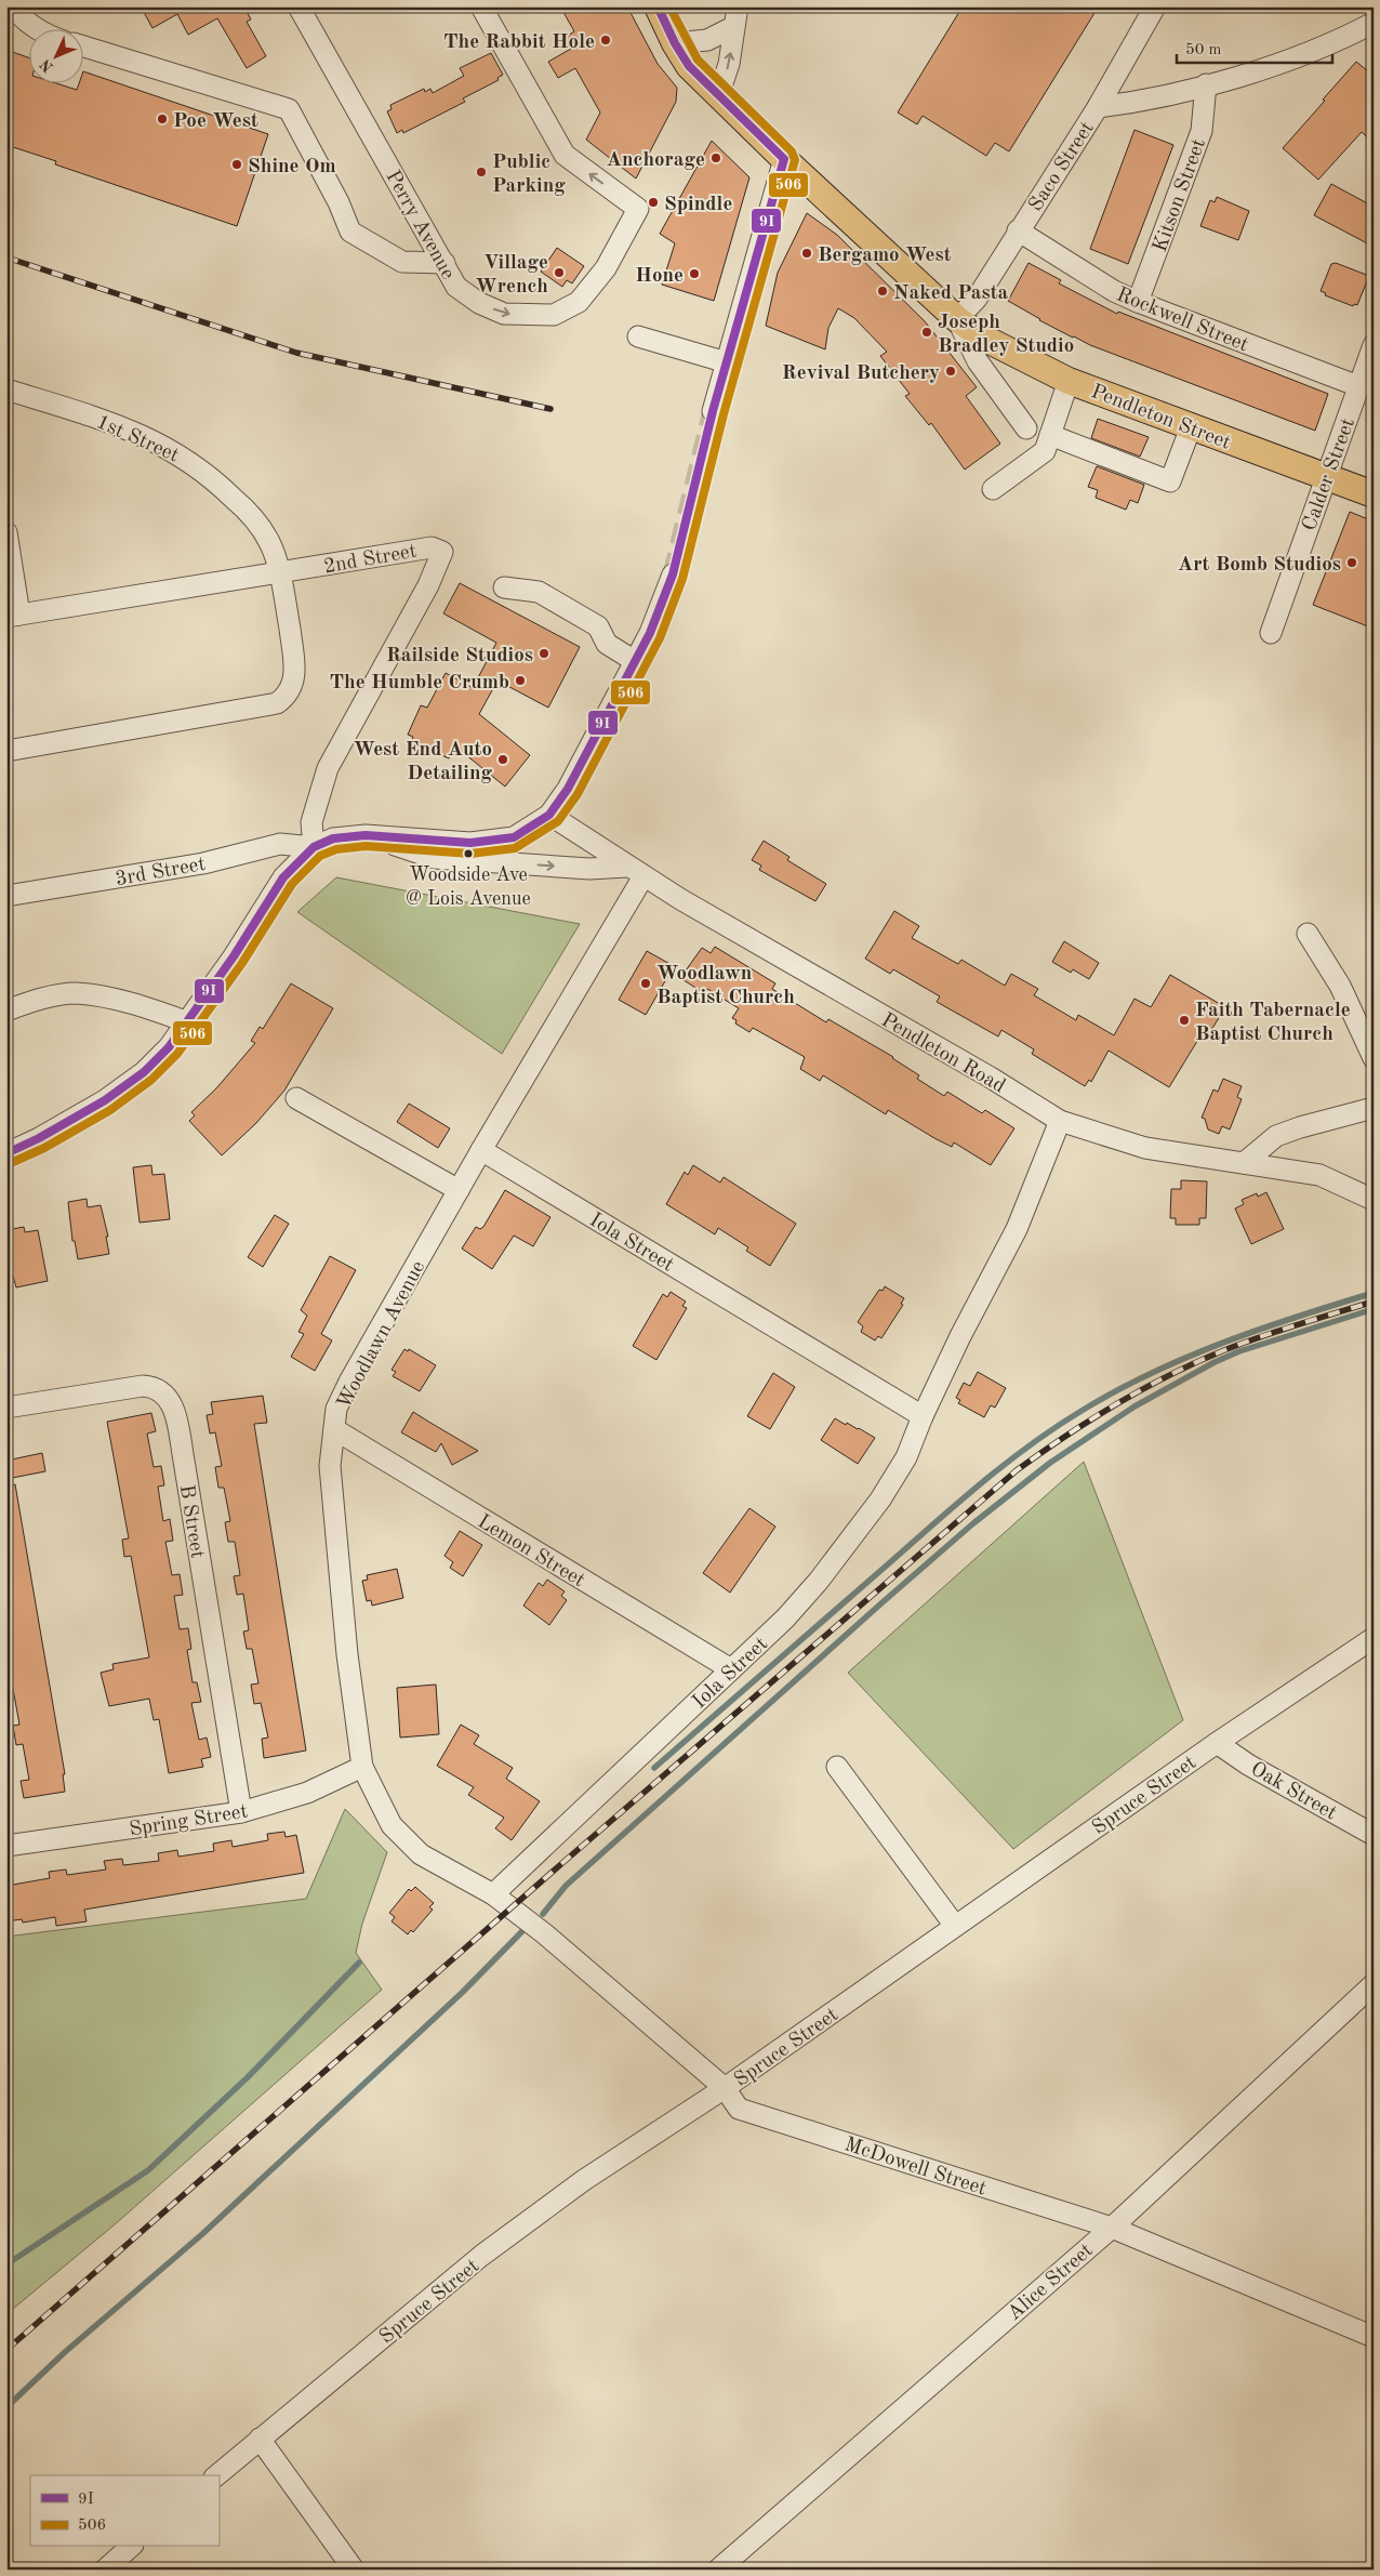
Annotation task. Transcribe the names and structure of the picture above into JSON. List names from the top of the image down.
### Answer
{
  "streets": {
    "main road": ["Pendleton Street"],
    "street": [
      "Saco Street",
      "Kitson Street",
      "Perry Avenue",
      "Rockwell Street",
      "1st Street",
      "Calder Street",
      "2nd Street",
      "3rd Street",
      "Pendleton Road",
      "Iola Street",
      "Woodlawn Avenue",
      "B Street",
      "Lemon Street",
      "Oak Street",
      "Spruce Street",
      "Spring Street",
      "McDowell Street",
      "Alice Street"
    ]
  },
  "crossings": [
    ["Saco Street", "Rockwell Street"],
    ["Saco Street", "Pendleton Street"],
    ["Kitson Street", "Rockwell Street"],
    ["Rockwell Street", "Calder Street"],
    ["Pendleton Street", "Calder Street"],
    ["1st Street", "2nd Street"],
    ["2nd Street", "3rd Street"],
    ["Pendleton Road", "Iola Street"],
    ["Pendleton Road", "Woodlawn Avenue"],
    ["Iola Street", "Woodlawn Avenue"],
    ["Iola Street", "Lemon Street"],
    ["Woodlawn Avenue", "Lemon Street"],
    ["Woodlawn Avenue", "Spring Street"],
    ["Woodlawn Avenue", "McDowell Street"],
    ["B Street", "Spring Street"],
    ["Oak Street", "Spruce Street"],
    ["Spruce Street", "McDowell Street"],
    ["McDowell Street", "Alice Street"]
  ],
  "places": [
    "The Rabbit Hole",
    "Poe West",
    "Anchorage",
    "Shine Om",
    "Public Parking",
    "Spindle",
    "Bergamo West",
    "Village Wrench",
    "Hone",
    "Naked Pasta",
    "Joseph Bradley Studio",
    "Revival Butchery",
    "Art Bomb Studios",
    "Railside Studios",
    "The Humble Crumb",
    "West End Auto Detailing",
    "Woodside Ave @ Lois Avenue",
    "Woodlawn Baptist Church",
    "Faith Tabernacle Baptist Church"
  ],
  "lines": ["transit line 9I", "transit line 506"],
  "legend": ["9I", "506"],
  "scale_bar": "50 m",
  "north": "bottom left"
}
